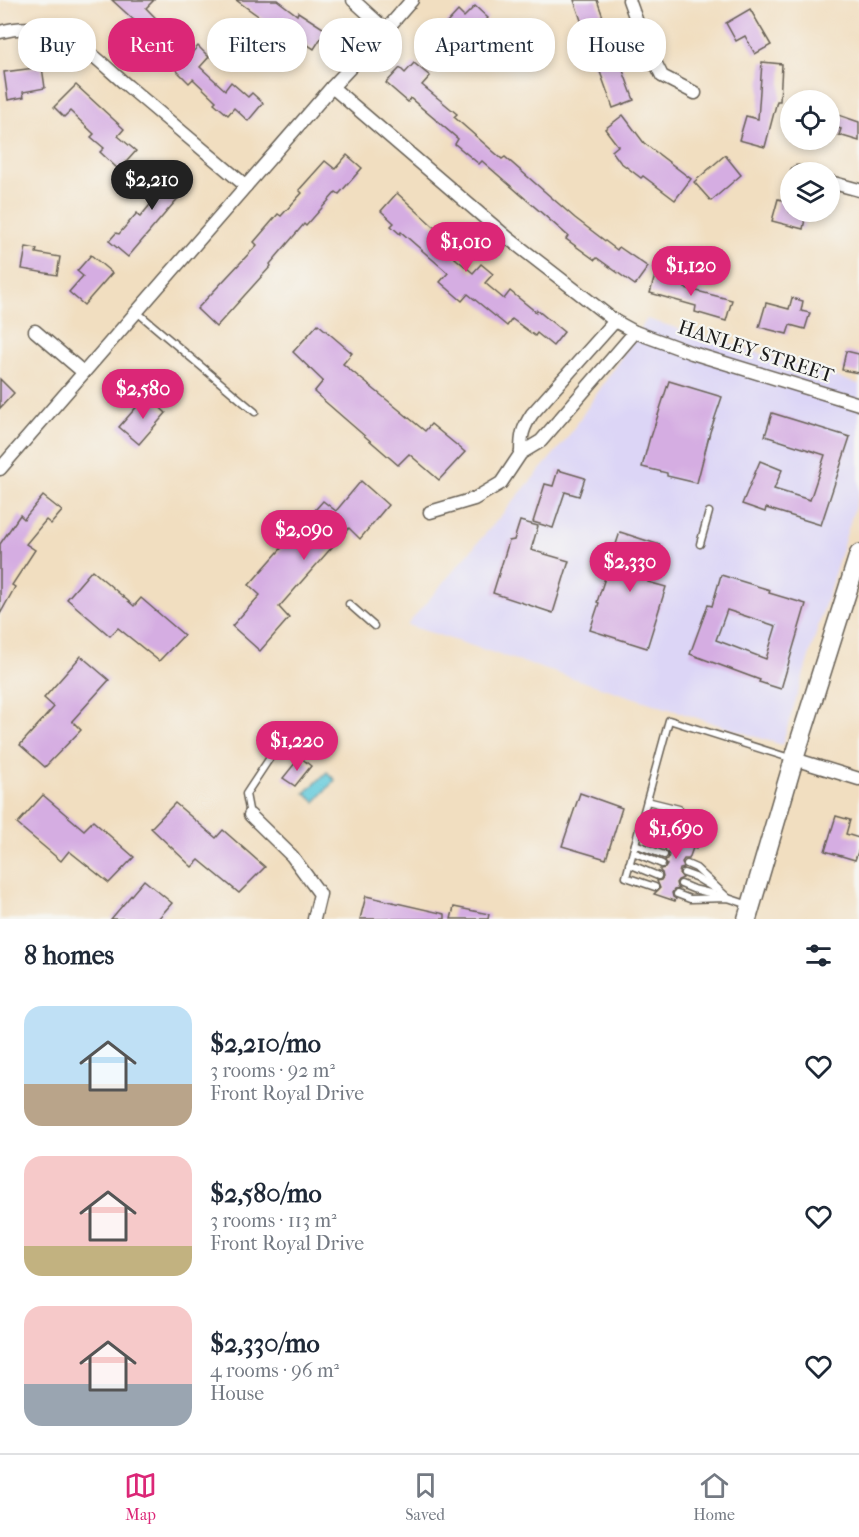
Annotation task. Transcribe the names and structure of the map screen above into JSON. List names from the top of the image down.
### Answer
{
  "streets": {
    "street": ["HANLEY STREET"]
  },
  "page": {
    "chip": [
      "Buy",
      "Rent",
      "Filters",
      "New",
      "Apartment",
      "House"
    ],
    "price": [
      "$2,210",
      "$1,010",
      "$1,120",
      "$2,580",
      "$2,090",
      "$2,330",
      "$1,220",
      "$1,690"
    ],
    "heading": "8 homes",
    "list": [
      {
        "name": "$2,210/mo",
        "note": "3 rooms · 92 m² · Front Royal Drive"
      },
      {
        "name": "$2,580/mo",
        "note": "3 rooms · 113 m² · Front Royal Drive"
      },
      {
        "name": "$2,330/mo",
        "note": "4 rooms · 96 m² · House"
      }
    ],
    "tabs": ["Map", "Saved", "Home"]
  }
}
